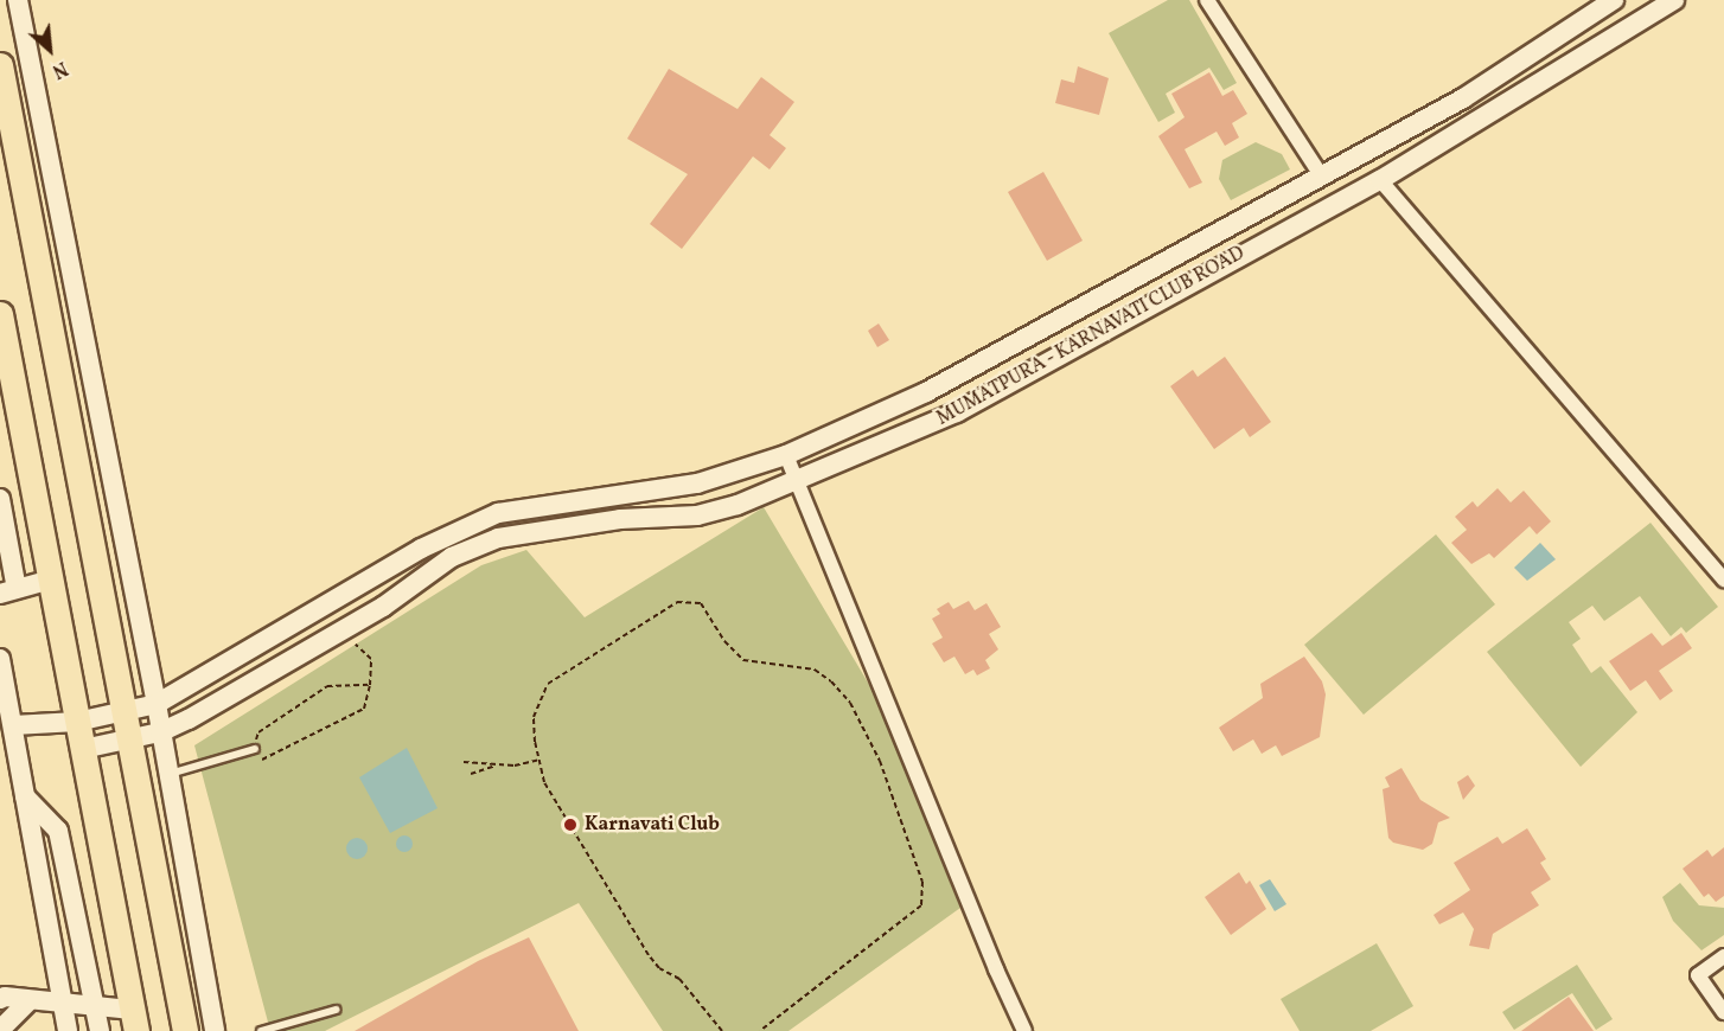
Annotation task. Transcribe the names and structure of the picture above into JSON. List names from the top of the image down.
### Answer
{
  "streets": {
    "street": ["MUMATPURA - KARNAVATI CLUB ROAD"]
  },
  "places": ["Karnavati Club"],
  "north": "bottom right"
}
